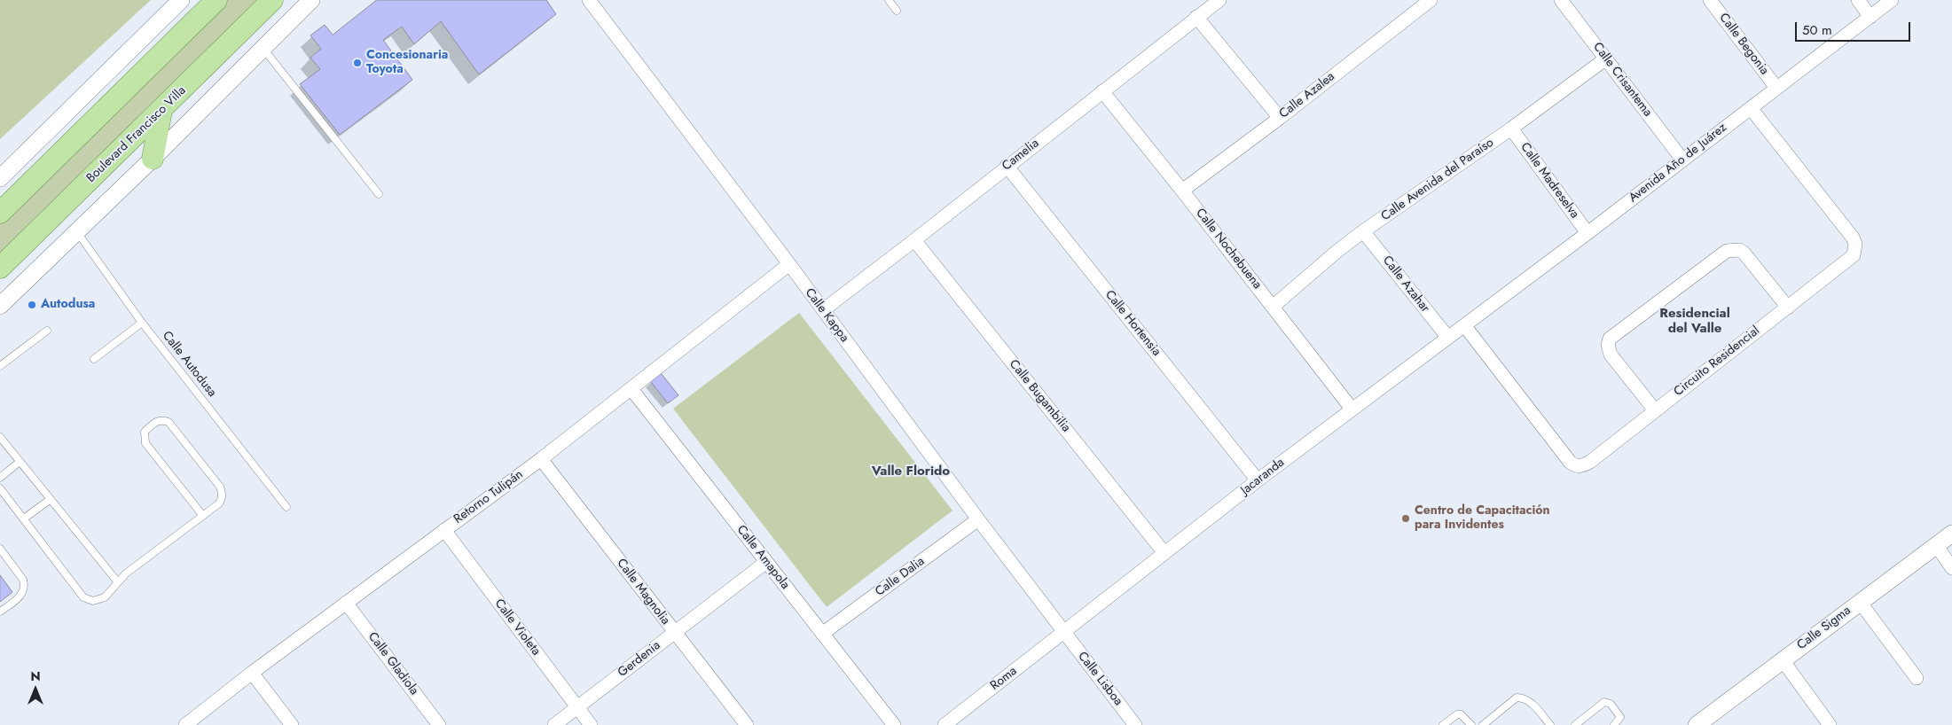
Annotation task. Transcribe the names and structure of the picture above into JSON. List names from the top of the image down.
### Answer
{
  "streets": {
    "main road": ["Boulevard Francisco Villa"],
    "street": [
      "Calle Begonia",
      "Calle Crisantema",
      "Calle Azalea",
      "Camelia",
      "Avenida Año de Juárez",
      "Calle Avenida del Paraíso",
      "Calle Madreselva",
      "Calle Nochebuena",
      "Calle Azahar",
      "Calle Kappa",
      "Calle Hortensia",
      "Circuito Residencial",
      "Calle Bugambilia",
      "Jacaranda",
      "Retorno Tulipán",
      "Calle Amapola",
      "Calle Dalia",
      "Calle Magnolia",
      "Calle Violeta",
      "Calle Sigma",
      "Gerdenia",
      "Calle Gladiola",
      "Roma",
      "Calle Lisboa"
    ],
    "lane": ["Calle Autodusa"]
  },
  "crossings": [
    ["Calle Begonia", "Avenida Año de Juárez"],
    ["Calle Crisantema", "Avenida Año de Juárez"],
    ["Calle Crisantema", "Calle Avenida del Paraíso"],
    ["Calle Azalea", "Calle Nochebuena"],
    ["Camelia", "Calle Nochebuena"],
    ["Camelia", "Calle Kappa"],
    ["Camelia", "Calle Hortensia"],
    ["Camelia", "Calle Bugambilia"],
    ["Avenida Año de Juárez", "Calle Madreselva"],
    ["Avenida Año de Juárez", "Circuito Residencial"],
    ["Avenida Año de Juárez", "Jacaranda"],
    ["Calle Avenida del Paraíso", "Calle Madreselva"],
    ["Calle Avenida del Paraíso", "Calle Nochebuena"],
    ["Calle Avenida del Paraíso", "Calle Azahar"],
    ["Calle Nochebuena", "Jacaranda"],
    ["Calle Azahar", "Jacaranda"],
    ["Calle Kappa", "Jacaranda"],
    ["Calle Kappa", "Retorno Tulipán"],
    ["Calle Kappa", "Calle Dalia"],
    ["Calle Kappa", "Roma"],
    ["Calle Kappa", "Calle Lisboa"],
    ["Calle Hortensia", "Jacaranda"],
    ["Circuito Residencial", "Jacaranda"],
    ["Calle Bugambilia", "Jacaranda"],
    ["Jacaranda", "Roma"],
    ["Jacaranda", "Calle Lisboa"],
    ["Retorno Tulipán", "Calle Amapola"],
    ["Retorno Tulipán", "Calle Magnolia"],
    ["Retorno Tulipán", "Calle Violeta"],
    ["Retorno Tulipán", "Calle Gladiola"],
    ["Calle Amapola", "Calle Dalia"],
    ["Calle Amapola", "Gerdenia"],
    ["Calle Magnolia", "Gerdenia"],
    ["Calle Violeta", "Gerdenia"],
    ["Roma", "Calle Lisboa"]
  ],
  "districts": ["Residencial del Valle", "Valle Florido"],
  "places": ["Concesionaria Toyota", "Autodusa", "Centro de Capacitación para Invidentes"],
  "scale_bar": "50 m",
  "north": "top"
}
